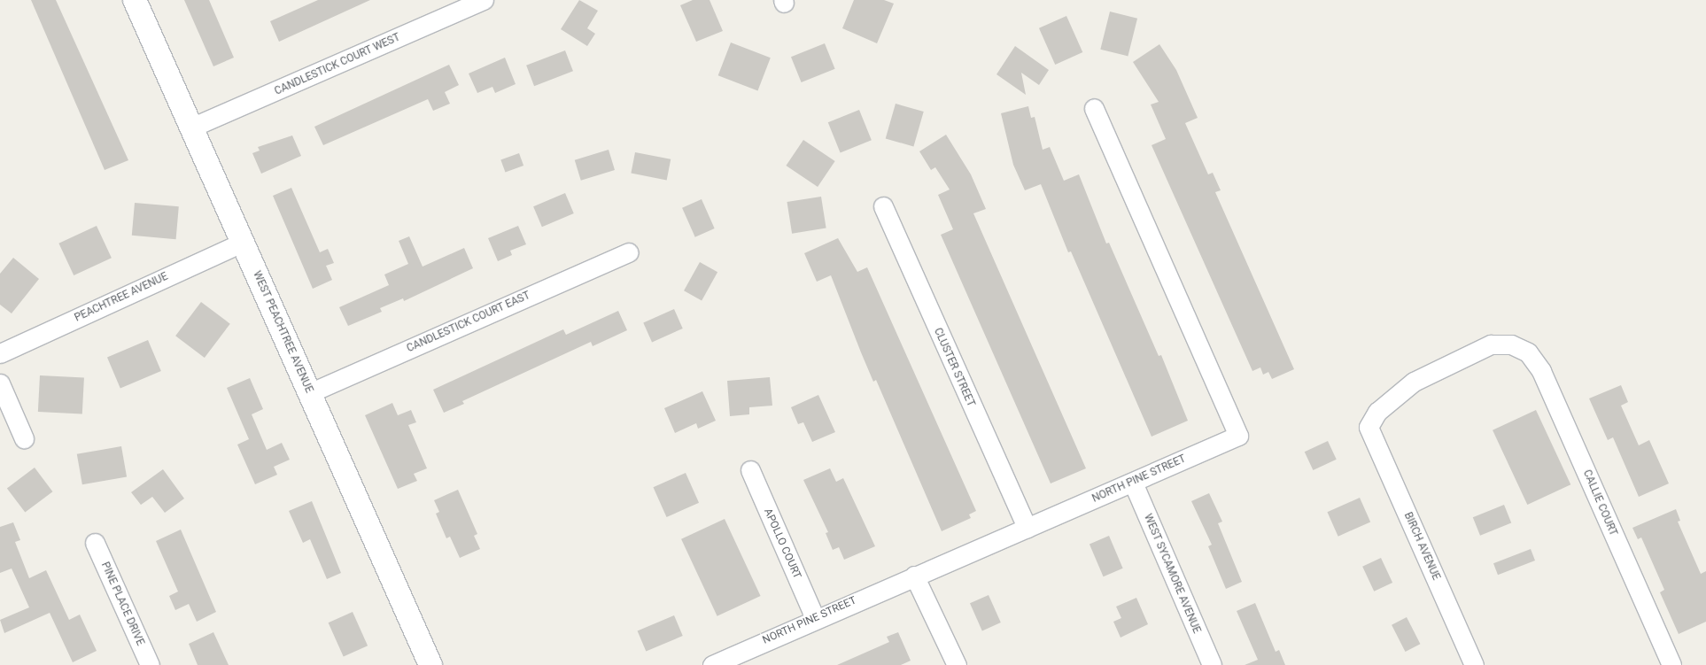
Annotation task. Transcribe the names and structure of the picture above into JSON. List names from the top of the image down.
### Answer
{
  "streets": {
    "street": [
      "CANDLESTICK COURT WEST",
      "PEACHTREE AVENUE",
      "CANDLESTICK COURT EAST",
      "WEST PEACHTREE AVENUE",
      "CLUSTER STREET",
      "NORTH PINE STREET",
      "CALLIE COURT",
      "APOLLO COURT",
      "BIRCH AVENUE",
      "WEST SYCAMORE AVENUE",
      "PINE PLACE DRIVE"
    ]
  },
  "crossings": [
    ["CANDLESTICK COURT WEST", "WEST PEACHTREE AVENUE"],
    ["PEACHTREE AVENUE", "WEST PEACHTREE AVENUE"],
    ["CANDLESTICK COURT EAST", "WEST PEACHTREE AVENUE"],
    ["CLUSTER STREET", "NORTH PINE STREET"],
    ["NORTH PINE STREET", "APOLLO COURT"],
    ["NORTH PINE STREET", "WEST SYCAMORE AVENUE"],
    ["CALLIE COURT", "BIRCH AVENUE"]
  ]
}
